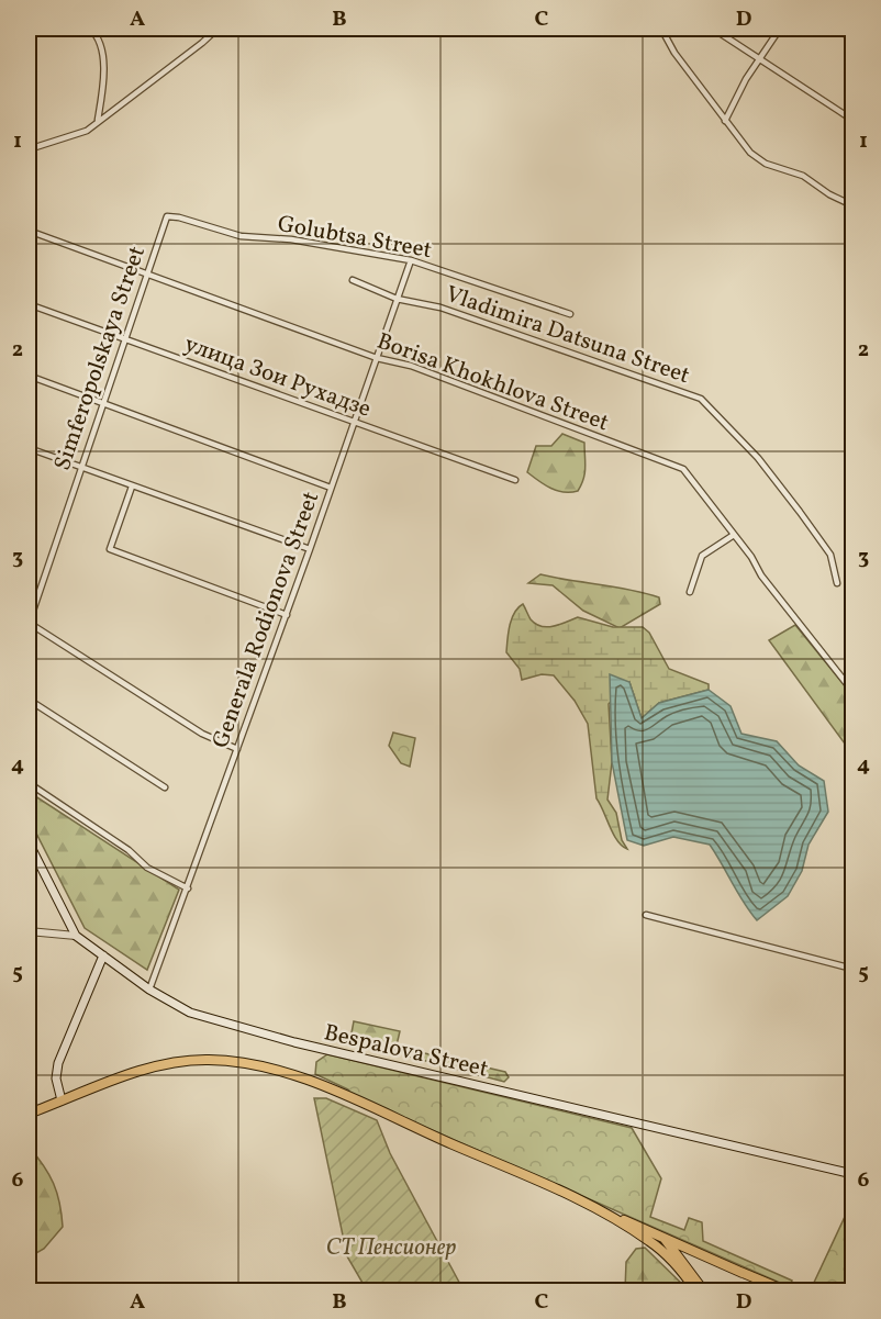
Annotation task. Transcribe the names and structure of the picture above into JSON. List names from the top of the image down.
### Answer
{
  "streets": {
    "main road": ["Bespalova Street"],
    "street": [
      "Golubtsa Street",
      "Vladimira Datsuna Street",
      "Simferopolskaya Street",
      "улица Зои Рухадзе",
      "Borisa Khokhlova Street",
      "Generala Rodionova Street"
    ]
  },
  "crossings": [
    ["Golubtsa Street", "Simferopolskaya Street"],
    ["Golubtsa Street", "Generala Rodionova Street"],
    ["Vladimira Datsuna Street", "Generala Rodionova Street"],
    ["Simferopolskaya Street", "улица Зои Рухадзе"],
    ["Simferopolskaya Street", "Borisa Khokhlova Street"],
    ["улица Зои Рухадзе", "Generala Rodionova Street"],
    ["Borisa Khokhlova Street", "Generala Rodionova Street"],
    ["Generala Rodionova Street", "Bespalova Street"]
  ],
  "parks": ["СТ Пенсионер"],
  "grid": {
    "columns": [
      "A",
      "B",
      "C",
      "D"
    ],
    "rows": [
      "1",
      "2",
      "3",
      "4",
      "5",
      "6"
    ]
  }
}
